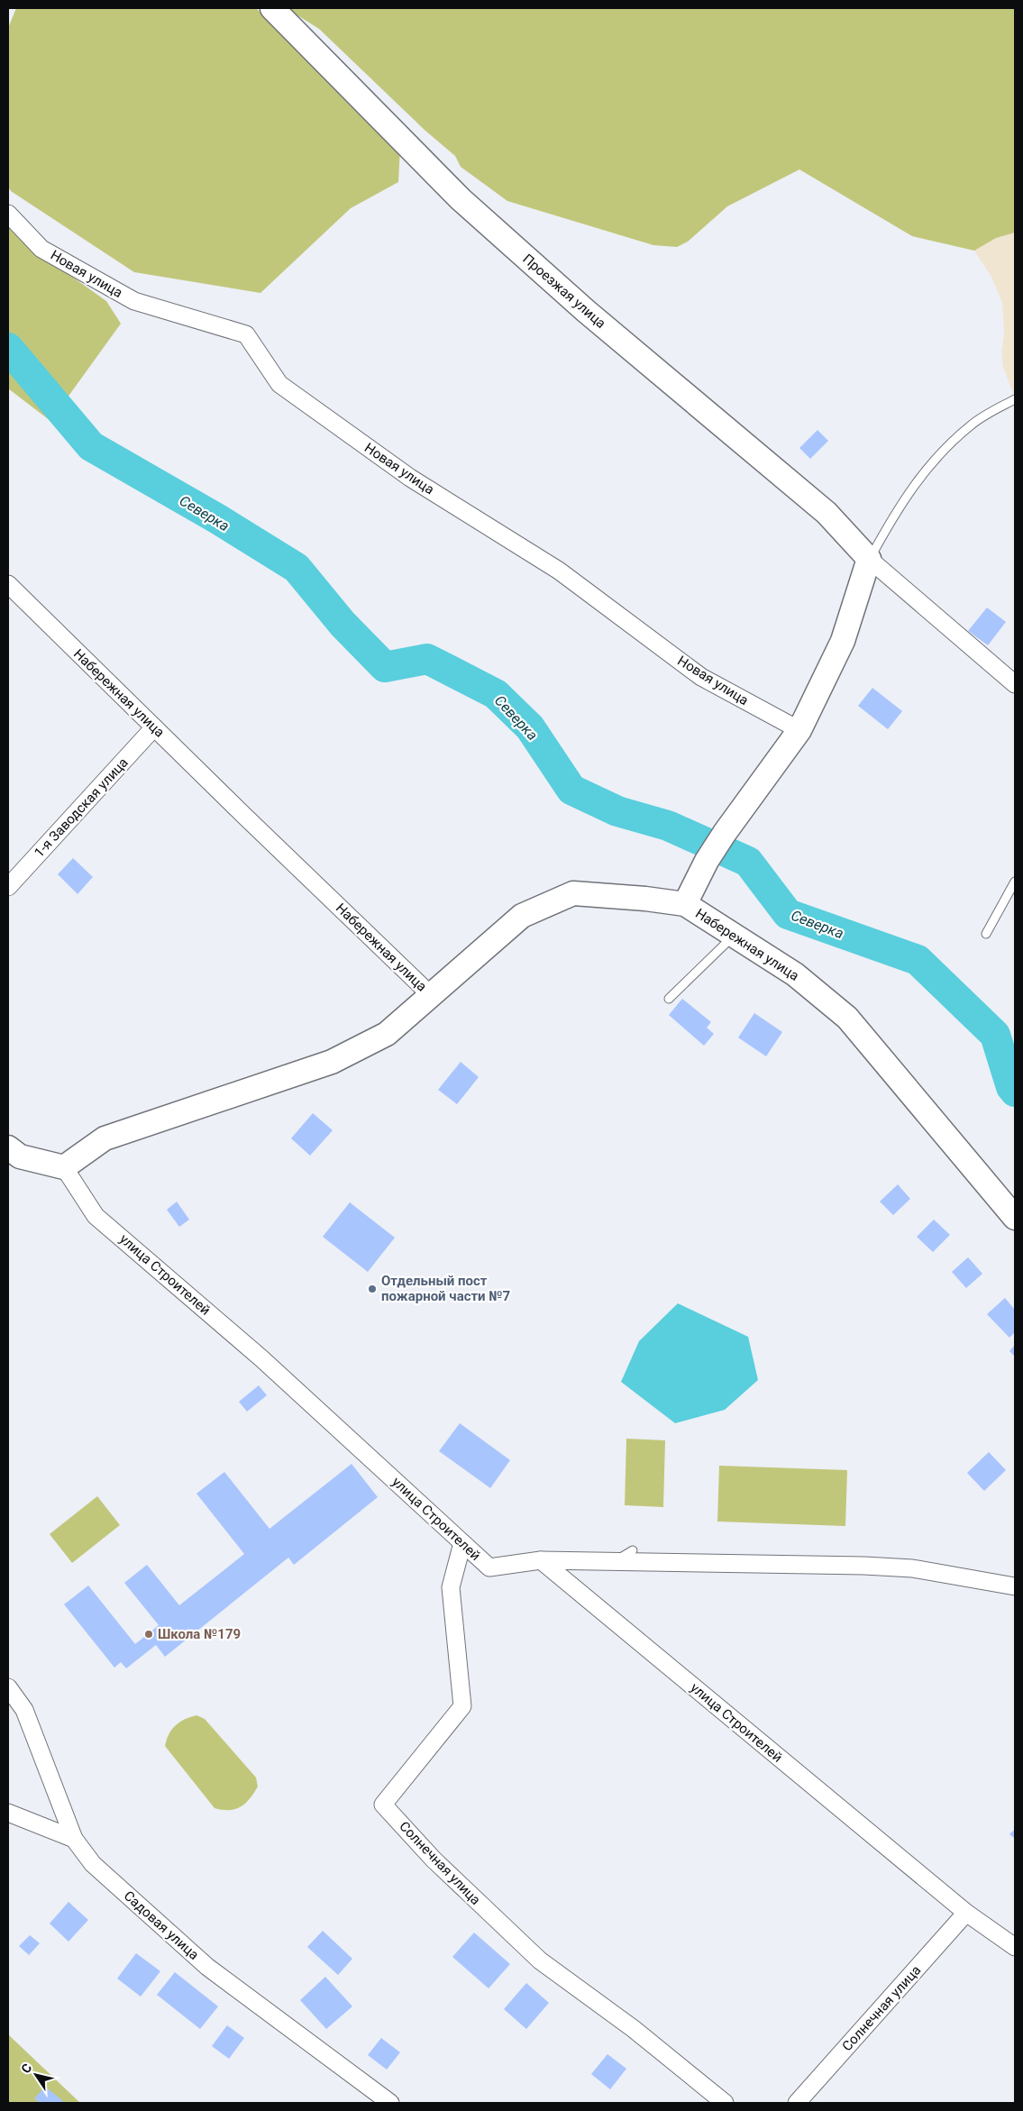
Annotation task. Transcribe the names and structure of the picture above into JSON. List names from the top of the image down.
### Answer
{
  "streets": {
    "street": [
      "Новая улица",
      "Проезжая улица",
      "Набережная улица",
      "1-я Заводская улица",
      "улица Строителей",
      "Солнечная улица",
      "Садовая улица"
    ]
  },
  "crossings": [
    ["Набережная улица", "1-я Заводская улица"],
    ["улица Строителей", "Солнечная улица"]
  ],
  "water": ["Северка"],
  "places": ["Отдельный пост пожарной части №7", "Школа №179"],
  "north": "top left"
}
